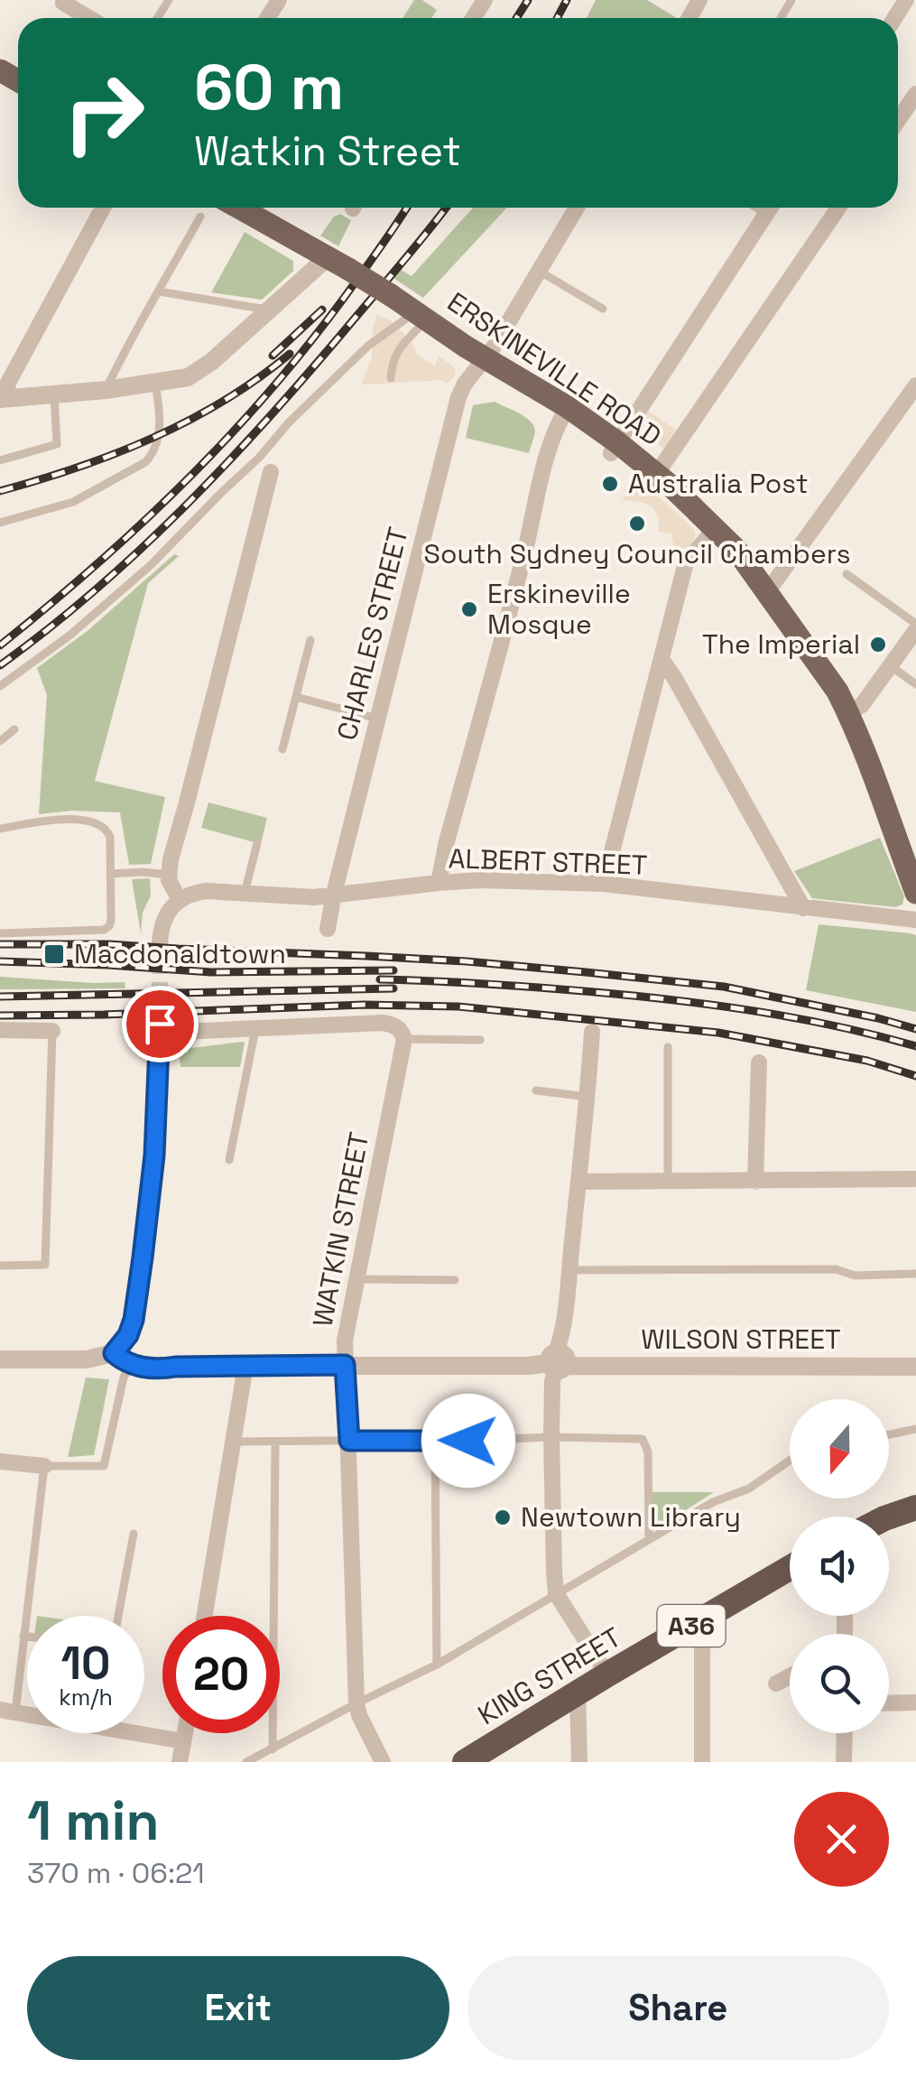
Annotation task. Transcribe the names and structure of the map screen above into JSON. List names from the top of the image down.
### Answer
{
  "streets": {
    "highway": ["A36", "KING STREET"],
    "main road": ["ERSKINEVILLE ROAD"],
    "street": [
      "CHARLES STREET",
      "ALBERT STREET",
      "WATKIN STREET",
      "WILSON STREET"
    ]
  },
  "crossings": [
    ["ERSKINEVILLE ROAD", "CHARLES STREET"],
    ["CHARLES STREET", "ALBERT STREET"],
    ["WATKIN STREET", "WILSON STREET"]
  ],
  "places": {
    "other": [
      "Australia Post",
      "South Sydney Council Chambers",
      "Erskineville Mosque",
      "The Imperial",
      "Newtown Library"
    ],
    "transit": ["Macdonaldtown"]
  },
  "north": "bottom",
  "page": {
    "turn": ["60 m", "Watkin Street"],
    "speed": "10 km/h",
    "limit": "20",
    "heading": ["1 min", "370 m · 06:21"],
    "buttons": ["Exit", "Share"]
  }
}
